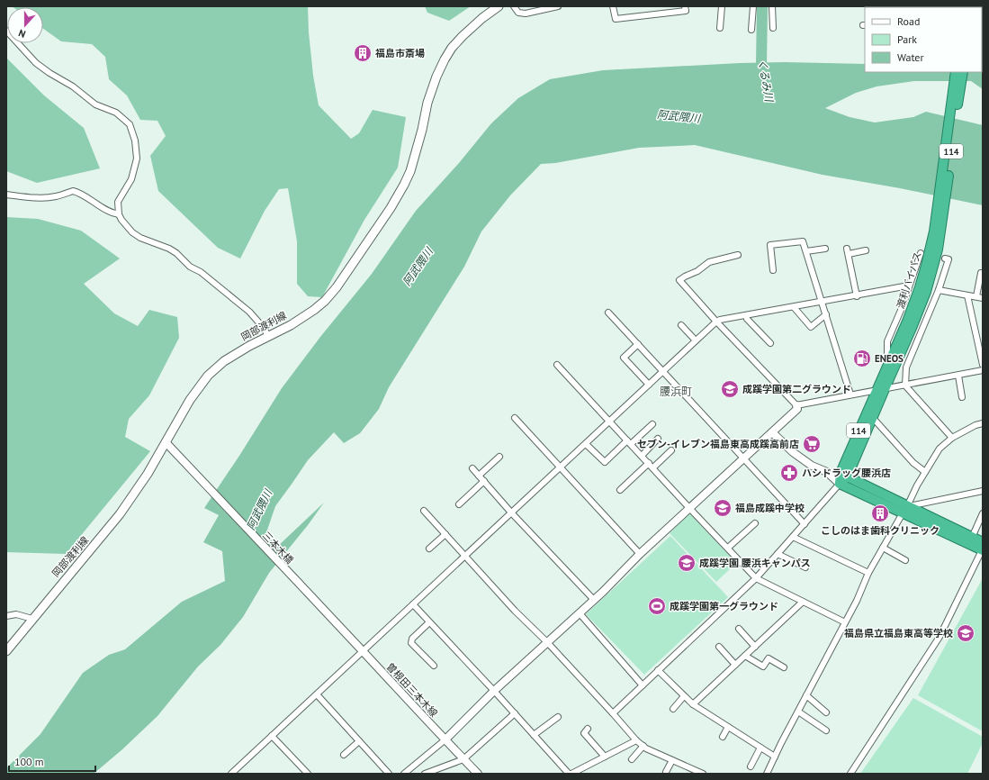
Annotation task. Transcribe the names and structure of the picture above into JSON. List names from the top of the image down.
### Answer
{
  "streets": {
    "highway": ["114", "渡利バイパス"],
    "main road": ["岡部渡利線"],
    "street": ["三本木橋", "曽根田三本木線"]
  },
  "crossings": [
    ["岡部渡利線", "三本木橋"],
    ["三本木橋", "曽根田三本木線"]
  ],
  "districts": ["腰浜町"],
  "water": ["くるみ川", "阿武隈川"],
  "places": {
    "building": ["福島市斎場", "こしのはま歯科クリニック"],
    "fuel station": ["ENEOS"],
    "school or university": [
      "成蹊学園第二グラウンド",
      "福島成蹊中学校",
      "成蹊学園 腰浜キャンパス",
      "福島県立福島東高等学校"
    ],
    "supermarket": ["セブン-イレブン福島東高成蹊高前店"],
    "pharmacy": ["ハシドラッグ腰浜店"],
    "sports": ["成蹊学園第一グラウンド"]
  },
  "legend": ["Road", "Park", "Water"],
  "scale_bar": "100 m",
  "north": "bottom"
}
